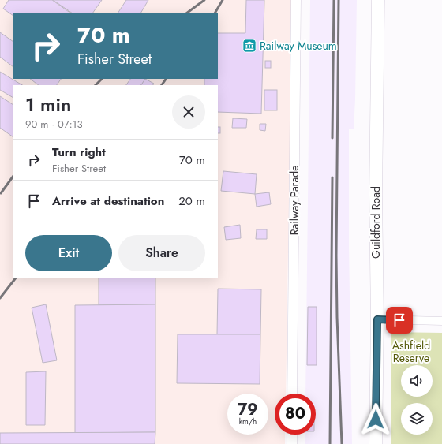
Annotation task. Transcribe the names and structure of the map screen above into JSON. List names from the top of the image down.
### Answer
{
  "streets": {
    "highway": ["Guildford Road"],
    "street": ["Railway Parade"]
  },
  "parks": ["Ashfield Reserve"],
  "places": {
    "museum": ["Railway Museum"]
  },
  "page": {
    "turn": ["70 m", "Fisher Street"],
    "heading": ["1 min", "90 m · 07:13"],
    "list": [
      {
        "name": "Turn right",
        "note": "Fisher Street",
        "value": "70 m"
      },
      {
        "name": "Arrive at destination",
        "value": "20 m"
      }
    ],
    "buttons": ["Exit", "Share"],
    "speed": "79 km/h",
    "limit": "80"
  }
}
